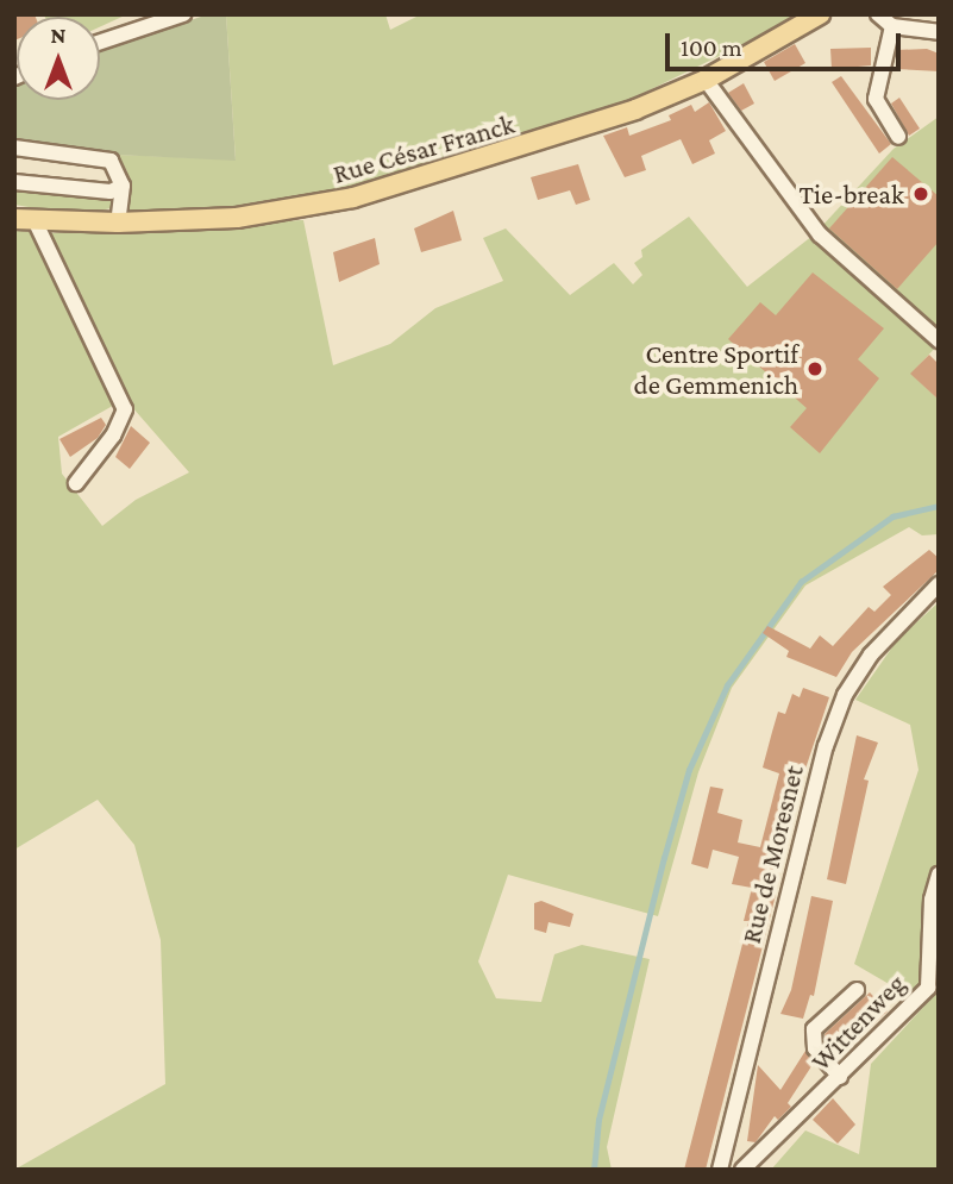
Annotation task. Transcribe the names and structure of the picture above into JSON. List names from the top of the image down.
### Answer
{
  "streets": {
    "main road": ["Rue César Franck"],
    "street": ["Rue de Moresnet", "Wittenweg"]
  },
  "places": ["Tie-break", "Centre Sportif de Gemmenich"],
  "scale_bar": "100 m",
  "north": "top"
}
